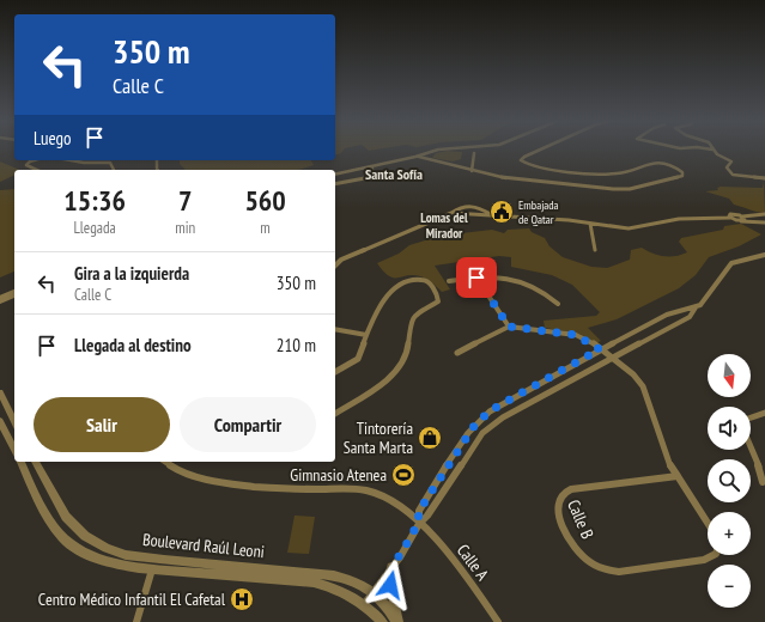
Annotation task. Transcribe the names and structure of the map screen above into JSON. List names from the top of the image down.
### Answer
{
  "streets": {
    "street": ["Calle B", "Boulevard Raúl Leoni", "Calle A"]
  },
  "districts": ["Santa Sofía", "Lomas del Mirador"],
  "places": {
    "public building": ["Embajada de Qatar"],
    "shop": ["Tintorería Santa Marta"],
    "sports": ["Gimnasio Atenea"],
    "hospital": ["Centro Médico Infantil El Cafetal"]
  },
  "north": "bottom",
  "page": {
    "turn": ["350 m", "Calle C"],
    "then": "Luego",
    "eta": [
      "15:36",
      "Llegada",
      "7",
      "min",
      "560",
      "m"
    ],
    "list": [
      {
        "name": "Gira a la izquierda",
        "note": "Calle C",
        "value": "350 m"
      },
      {
        "name": "Llegada al destino",
        "value": "210 m"
      }
    ],
    "map_buttons": ["+", "−"],
    "buttons": ["Salir", "Compartir"]
  }
}
